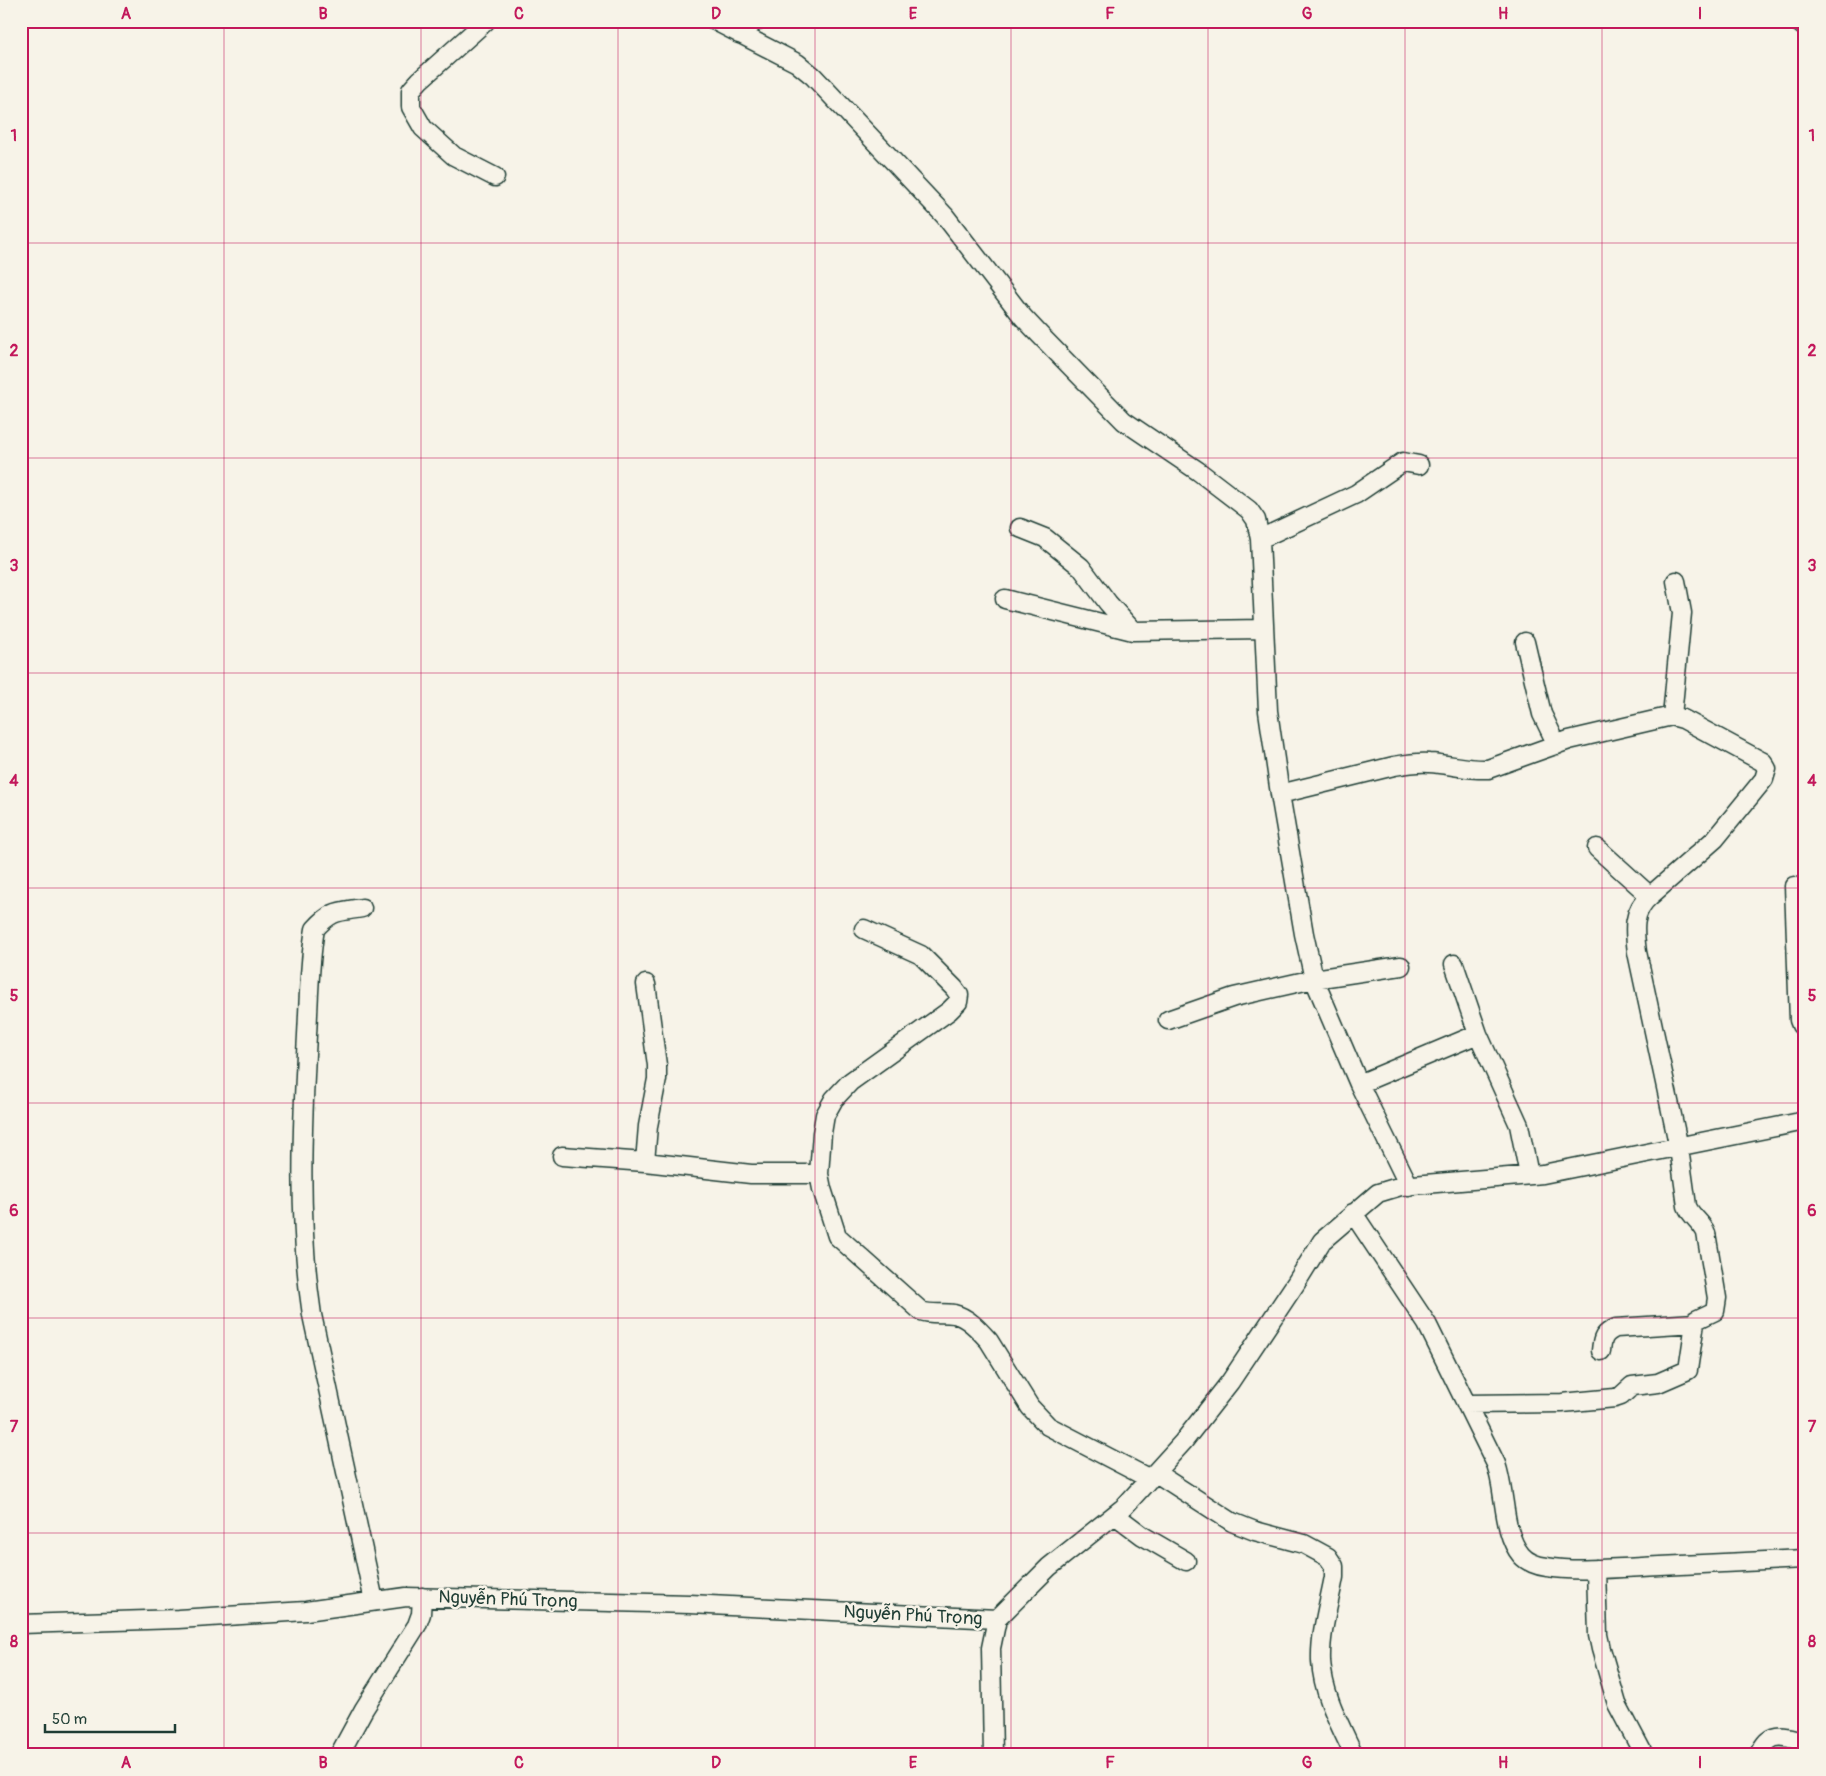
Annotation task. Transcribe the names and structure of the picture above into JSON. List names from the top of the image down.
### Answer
{
  "streets": {
    "street": ["Nguyễn Phú Trọng"]
  },
  "scale_bar": "50 m",
  "grid": {
    "columns": [
      "A",
      "B",
      "C",
      "D",
      "E",
      "F",
      "G",
      "H",
      "I"
    ],
    "rows": [
      "1",
      "2",
      "3",
      "4",
      "5",
      "6",
      "7",
      "8"
    ]
  }
}
